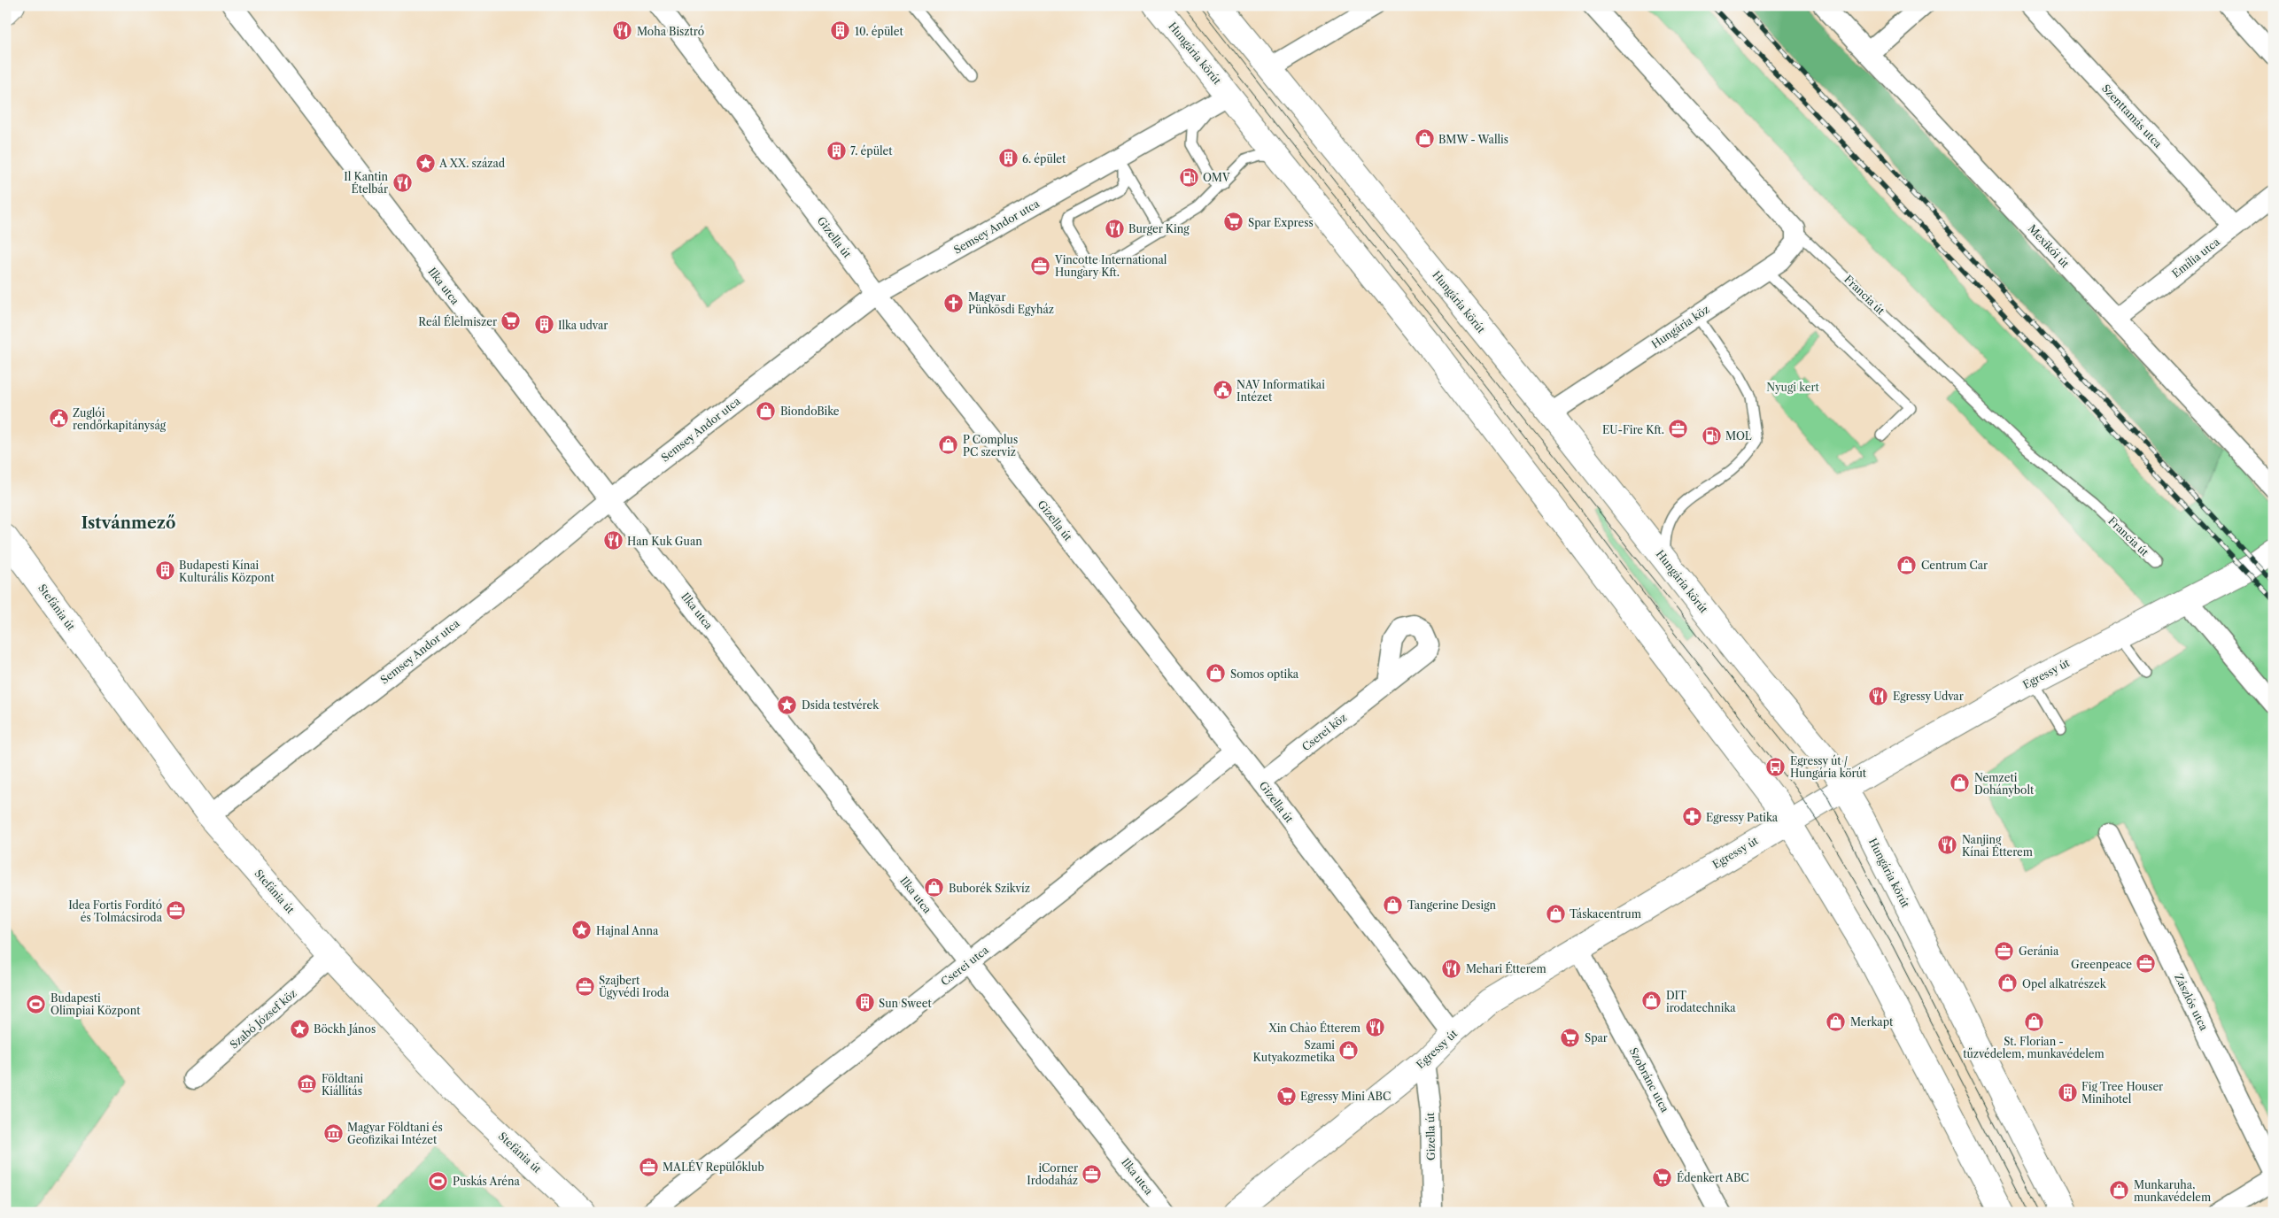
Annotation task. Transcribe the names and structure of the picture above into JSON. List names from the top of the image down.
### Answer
{
  "streets": {
    "main road": ["Hungária körút", "Stefánia út", "Egressy út"],
    "street": [
      "Szenttamás utca",
      "Semsey Andor utca",
      "Gizella út",
      "Mexikói út",
      "Emília utca",
      "Ilka utca",
      "Francia út",
      "Hungária köz",
      "Cserei köz",
      "Cserei utca",
      "Zászlós utca",
      "Szabó József köz",
      "Szobránc utca"
    ]
  },
  "crossings": [
    ["Hungária körút", "Semsey Andor utca"],
    ["Hungária körút", "Hungária köz"],
    ["Hungária körút", "Egressy út"],
    ["Szenttamás utca", "Emília utca"],
    ["Semsey Andor utca", "Gizella út"],
    ["Semsey Andor utca", "Ilka utca"],
    ["Semsey Andor utca", "Stefánia út"],
    ["Gizella út", "Egressy út"],
    ["Gizella út", "Cserei köz"],
    ["Gizella út", "Cserei utca"],
    ["Mexikói út", "Emília utca"],
    ["Ilka utca", "Cserei utca"],
    ["Francia út", "Hungária köz"],
    ["Stefánia út", "Szabó József köz"],
    ["Egressy út", "Szobránc utca"]
  ],
  "districts": ["Istvánmező"],
  "parks": ["Nyugi kert"],
  "places": {
    "restaurant": [
      "Moha Bisztró",
      "Il Kantin Ételbár",
      "Burger King",
      "Han Kuk Guan",
      "Egressy Udvar",
      "Nanjing Kínai Étterem",
      "Mehari Étterem",
      "Xin Chào Étterem"
    ],
    "building": [
      "10. épület",
      "7. épület",
      "6. épület",
      "Ilka udvar",
      "Budapesti Kínai Kulturális Központ",
      "Sun Sweet",
      "Fig Tree Houser Minihotel"
    ],
    "shop": [
      "BMW - Wallis",
      "BiondoBike",
      "P Complus PC szerviz",
      "Centrum Car",
      "Somos optika",
      "Nemzeti Dohánybolt",
      "Buborék Szikvíz",
      "Tangerine Design",
      "Táskacentrum",
      "Opel alkatrészek",
      "DIT irodatechnika",
      "Merkapt",
      "St. Florian - tűzvédelem, munkavédelem",
      "Szami Kutyakozmetika",
      "Munkaruha, munkavédelem"
    ],
    "place": [
      "A XX. század",
      "Dsida testvérek",
      "Hajnal Anna",
      "Böckh János"
    ],
    "fuel station": ["OMV", "MOL"],
    "supermarket": [
      "Spar Express",
      "Reál Élelmiszer",
      "Spar",
      "Egressy Mini ABC",
      "Édenkert ABC"
    ],
    "office": [
      "Vincotte International Hungary Kft.",
      "EU-Fire Kft.",
      "Idea Fortis Fordító és Tolmácsiroda",
      "Geránia",
      "Greenpeace",
      "Szajbert Ügyvédi Iroda",
      "MALÉV Repülőklub",
      "iCorner Irdodaház"
    ],
    "church": ["Magyar Pünkösdi Egyház"],
    "public building": ["NAV Informatikai Intézet", "Zuglói rendőrkapitányság"],
    "bus stop": ["Egressy út / Hungária körút"],
    "pharmacy": ["Egressy Patika"],
    "sports": ["Budapesti Olimpiai Központ", "Puskás Aréna"],
    "museum": ["Földtani Kiállítás", "Magyar Földtani és Geofizikai Intézet"]
  }
}
